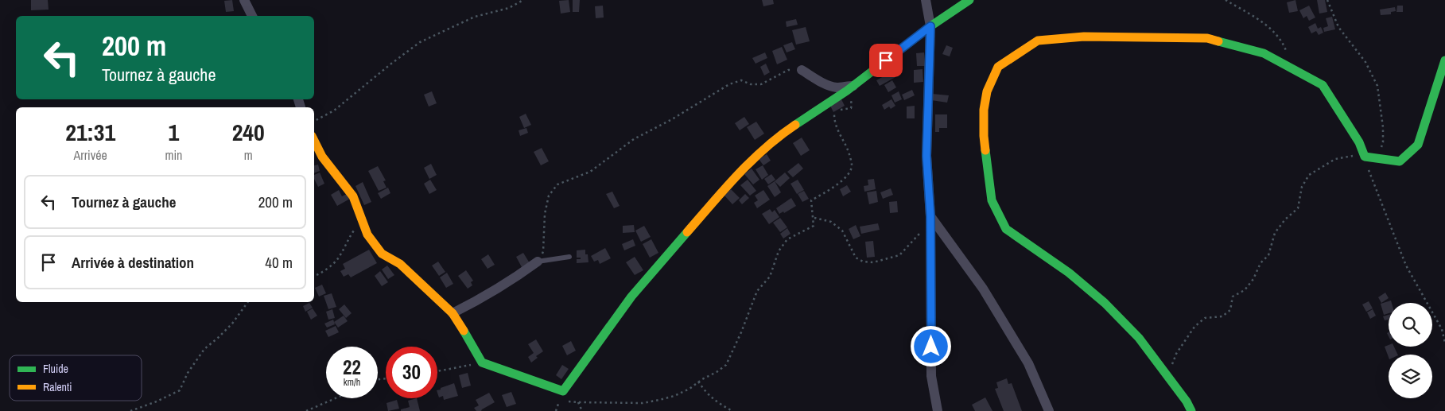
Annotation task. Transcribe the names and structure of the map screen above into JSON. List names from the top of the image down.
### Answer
{
  "legend": ["Fluide", "Ralenti"],
  "page": {
    "turn": ["200 m", "Tournez à gauche"],
    "eta": [
      "21:31",
      "Arrivée",
      "1",
      "min",
      "240",
      "m"
    ],
    "list": [
      {
        "name": "Tournez à gauche",
        "value": "200 m"
      },
      {
        "name": "Arrivée à destination",
        "value": "40 m"
      }
    ],
    "speed": "22 km/h",
    "limit": "30"
  }
}
